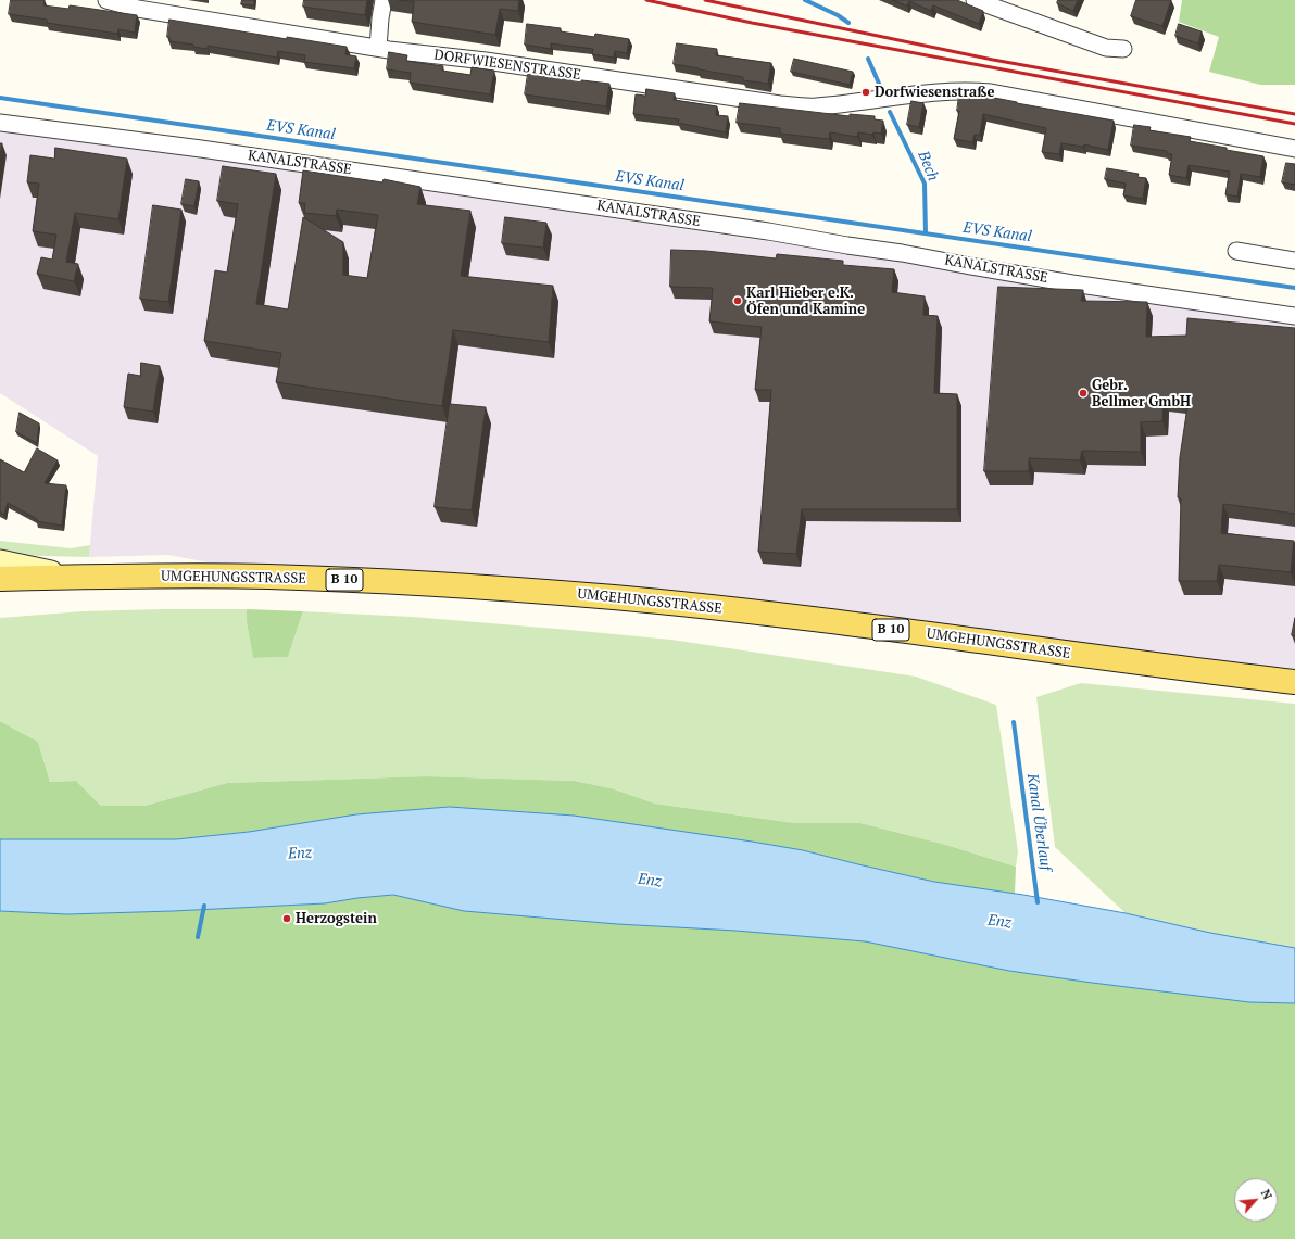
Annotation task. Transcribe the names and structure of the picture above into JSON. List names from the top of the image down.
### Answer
{
  "streets": {
    "main road": ["UMGEHUNGSSTRASSE", "B 10"],
    "street": ["DORFWIESENSTRASSE", "KANALSTRASSE"]
  },
  "water": [
    "EVS Kanal",
    "Bech",
    "Kanal Überlauf",
    "Enz"
  ],
  "places": [
    "Dorfwiesenstraße",
    "Karl Hieber e.K. Öfen und Kamine",
    "Gebr. Bellmer GmbH",
    "Herzogstein"
  ],
  "north": "top right"
}
